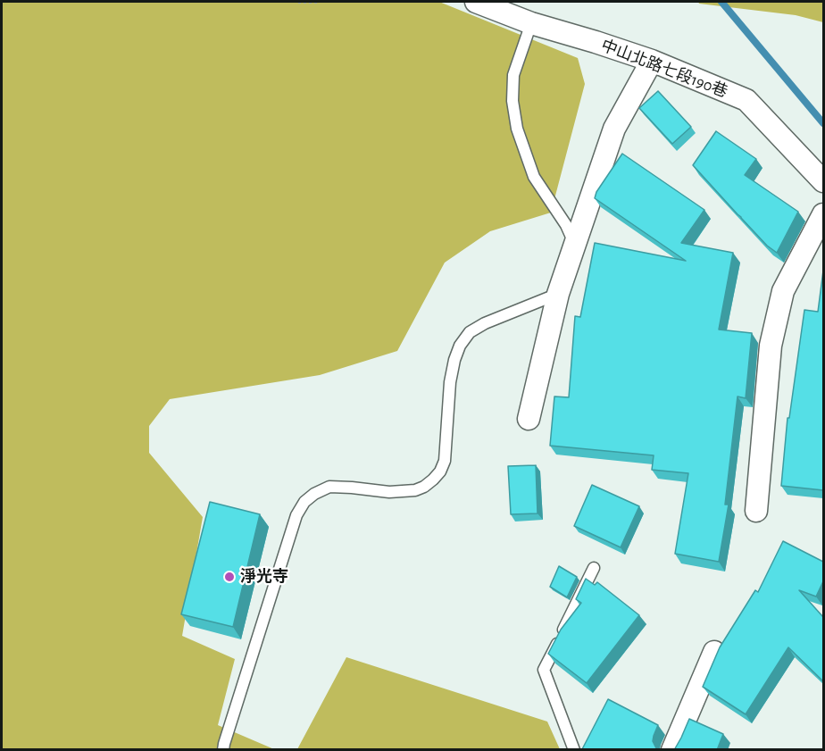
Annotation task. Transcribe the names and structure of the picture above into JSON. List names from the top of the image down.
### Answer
{
  "streets": {
    "street": ["中山北路七段190巷"]
  },
  "places": ["淨光寺"]
}
